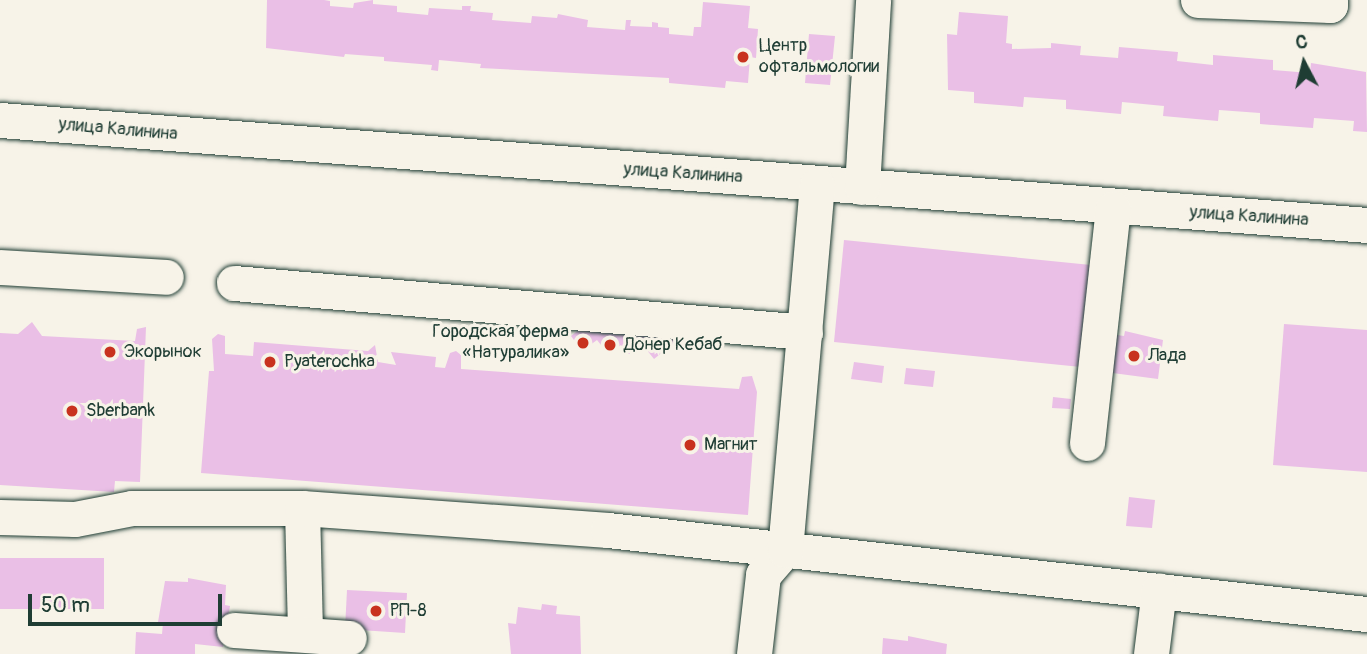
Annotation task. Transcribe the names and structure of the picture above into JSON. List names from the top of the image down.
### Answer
{
  "streets": {
    "street": ["улица Калинина"]
  },
  "places": [
    "Центр офтальмологии",
    "Городская ферма «Натуралика»",
    "Донер Кебаб",
    "Экорынок",
    "Лада",
    "Pyaterochka",
    "Sberbank",
    "Магнит",
    "РП-8"
  ],
  "scale_bar": "50 m",
  "north": "top"
}
